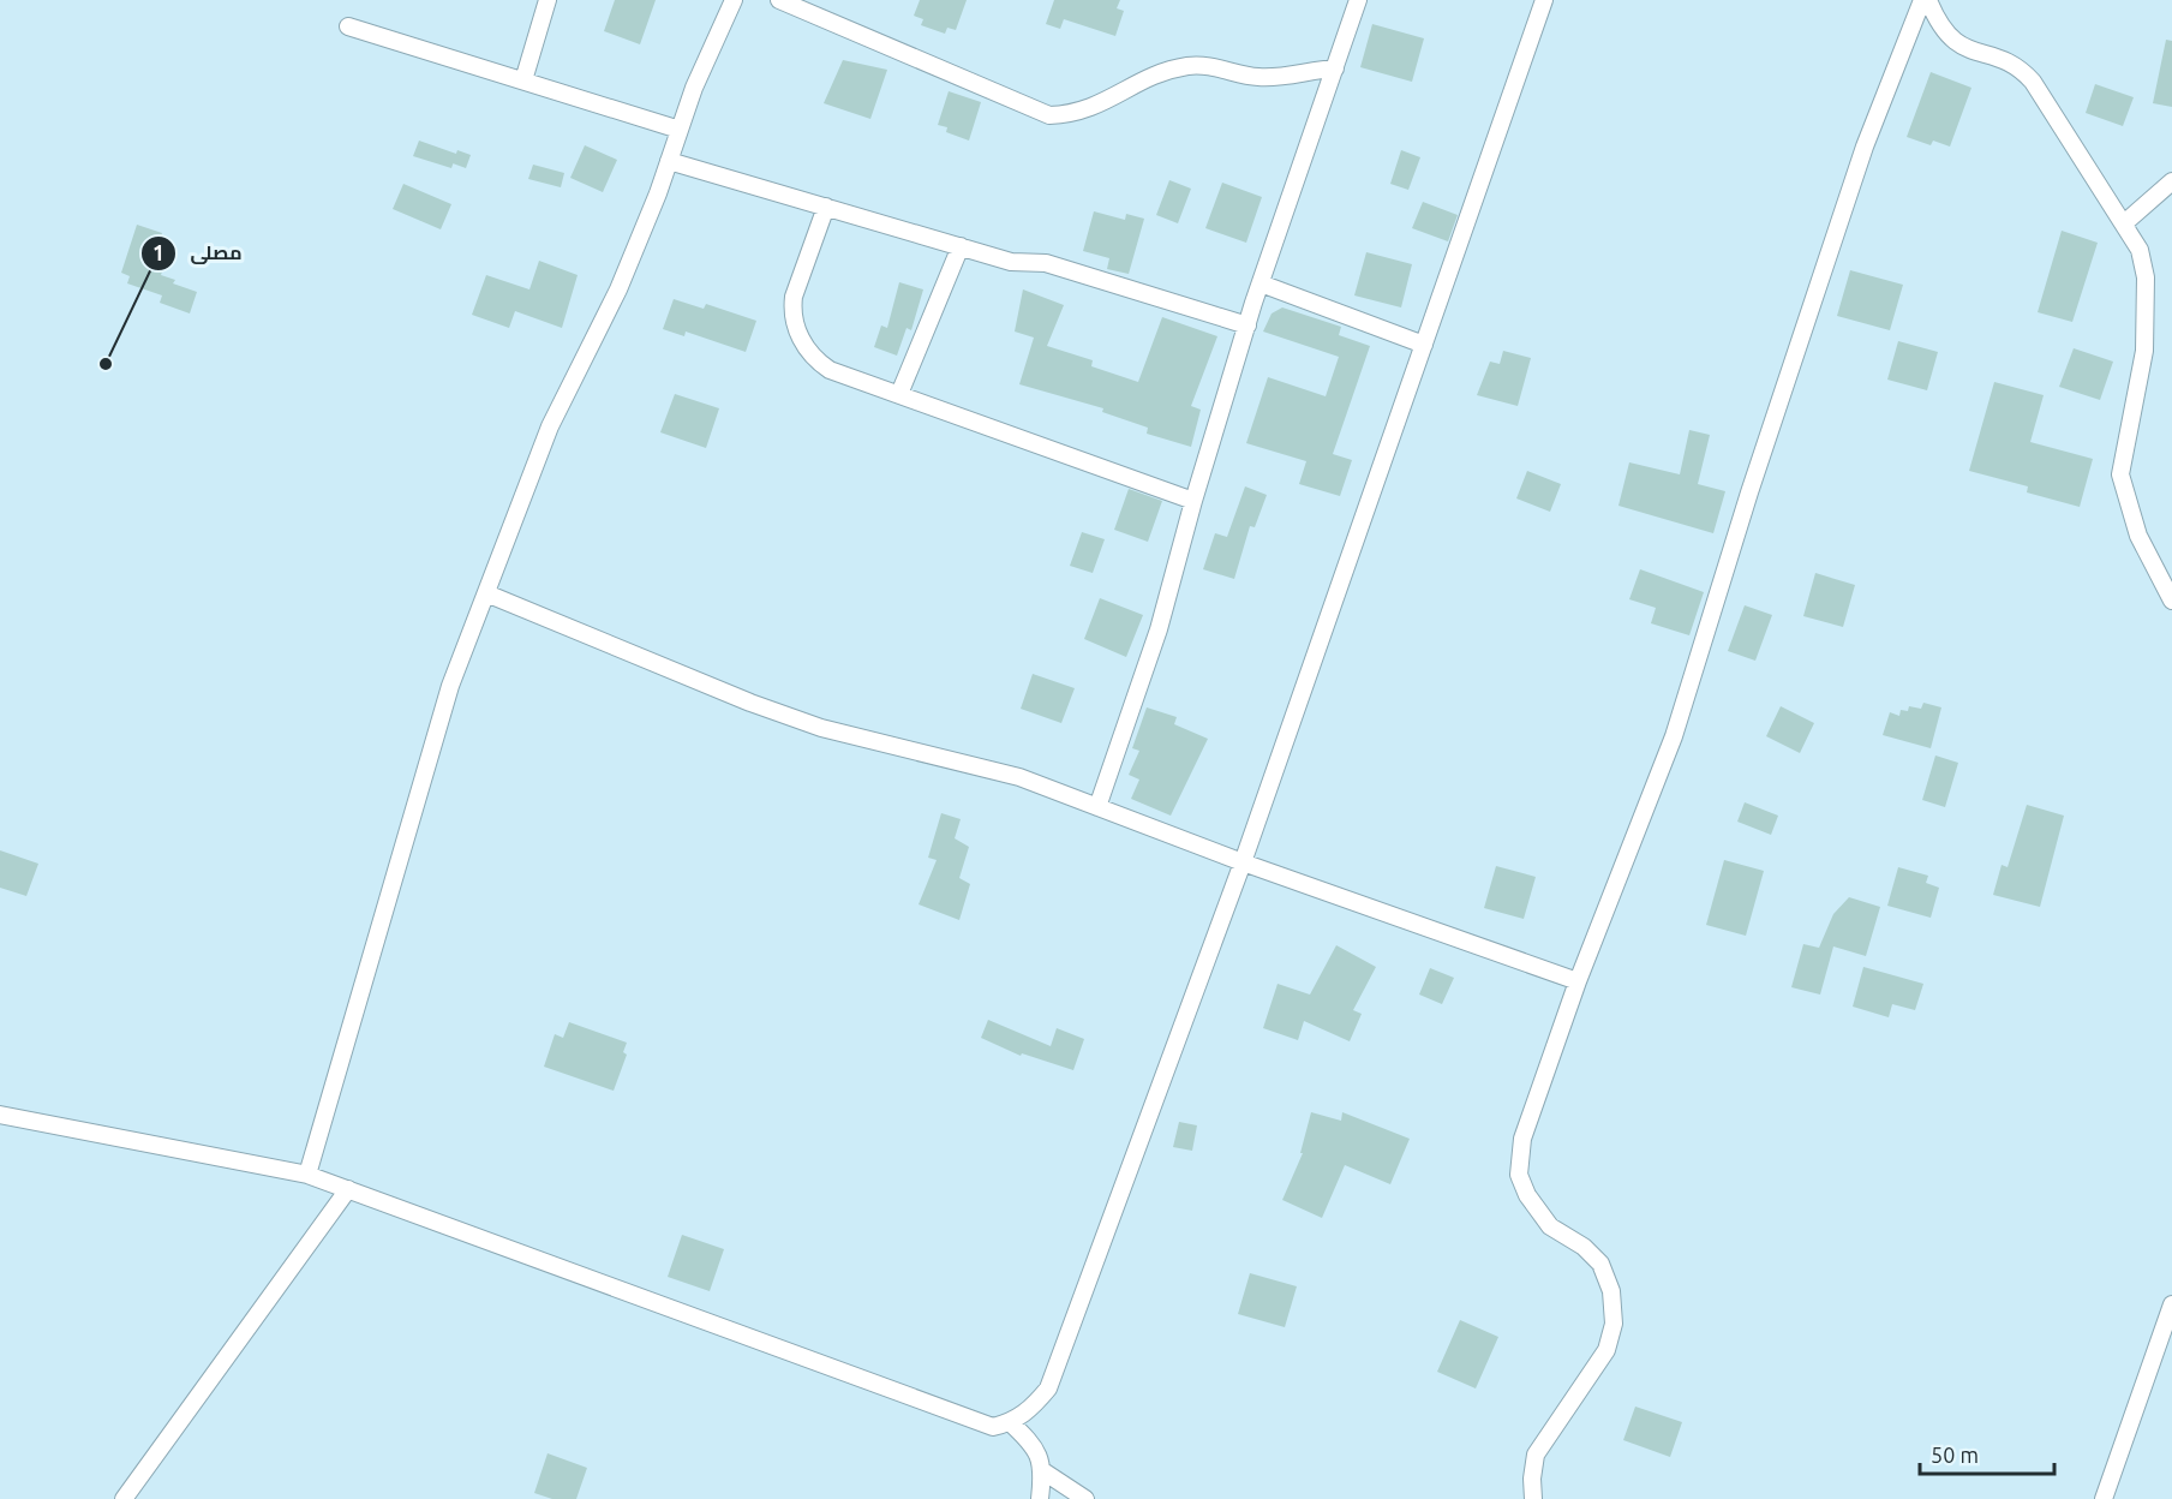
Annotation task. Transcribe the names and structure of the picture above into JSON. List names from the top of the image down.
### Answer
{
  "places": ["مصلى"],
  "scale_bar": "50 m"
}
